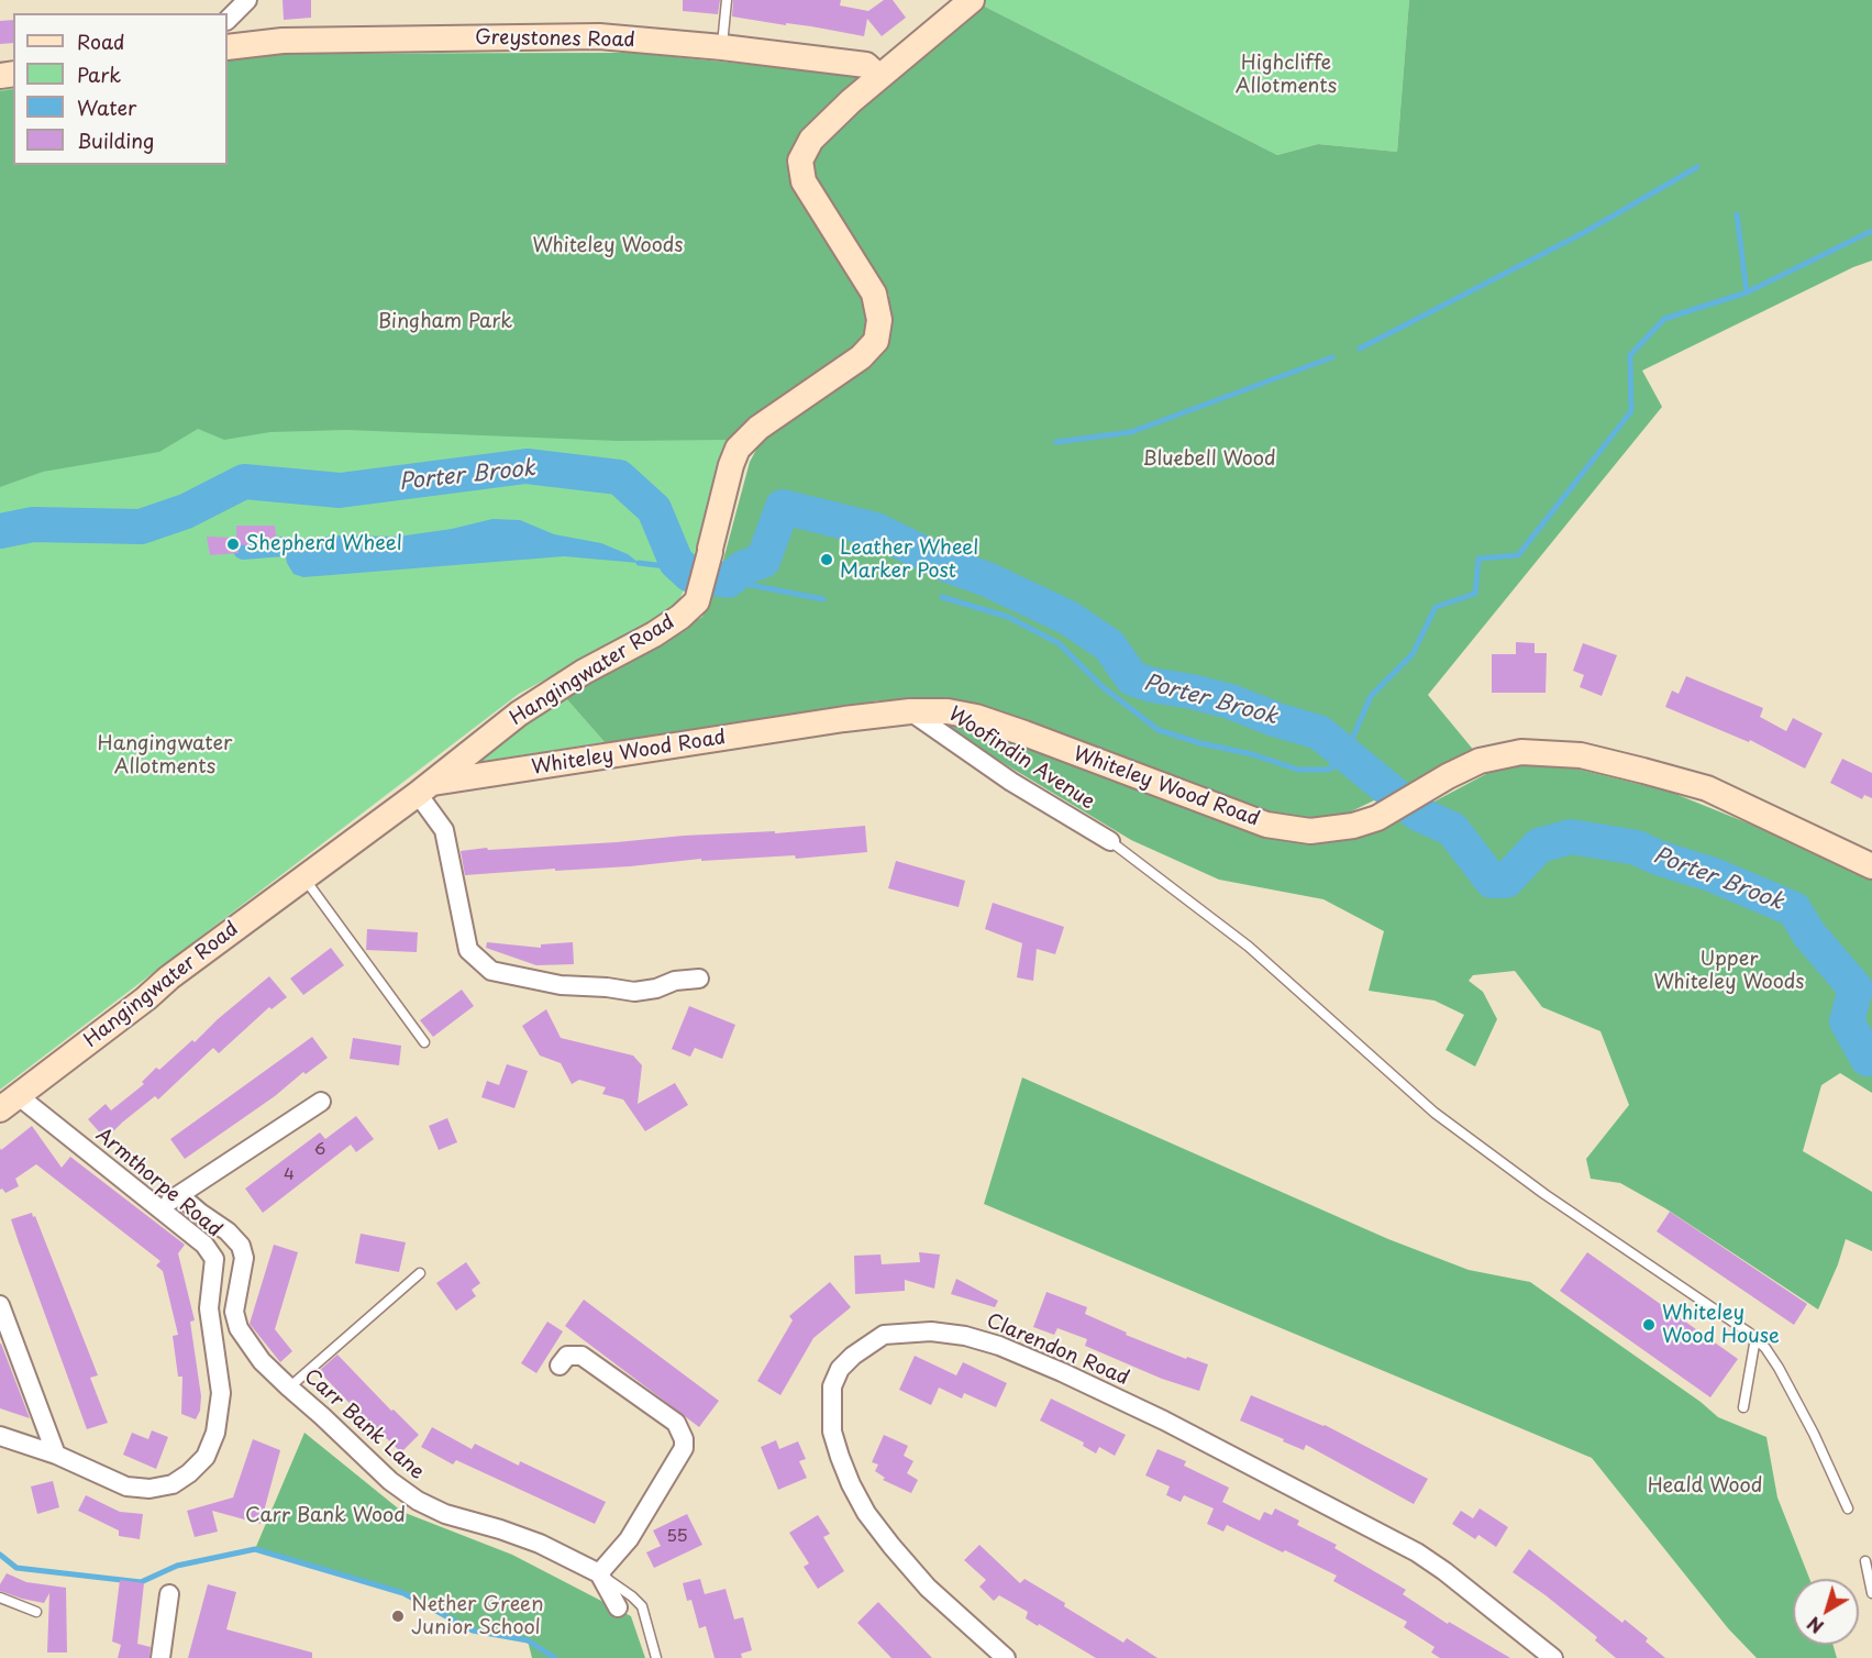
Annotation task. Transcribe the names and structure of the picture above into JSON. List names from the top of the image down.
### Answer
{
  "streets": {
    "street": [
      "Greystones Road",
      "Hangingwater Road",
      "Whiteley Wood Road",
      "Woofindin Avenue",
      "Armthorpe Road",
      "Clarendon Road",
      "Carr Bank Lane"
    ]
  },
  "crossings": [
    ["Greystones Road", "Hangingwater Road"],
    ["Hangingwater Road", "Whiteley Wood Road"],
    ["Hangingwater Road", "Armthorpe Road"],
    ["Whiteley Wood Road", "Woofindin Avenue"]
  ],
  "water": ["Porter Brook"],
  "parks": [
    "Highcliffe Allotments",
    "Whiteley Woods",
    "Bingham Park",
    "Bluebell Wood",
    "Hangingwater Allotments",
    "Upper Whiteley Woods",
    "Heald Wood",
    "Carr Bank Wood"
  ],
  "places": [
    "Shepherd Wheel",
    "Leather Wheel Marker Post",
    "Whiteley Wood House",
    "Nether Green Junior School"
  ],
  "house_numbers": ["6", "4", "55"],
  "legend": [
    "Road",
    "Park",
    "Water",
    "Building"
  ],
  "north": "bottom left"
}
